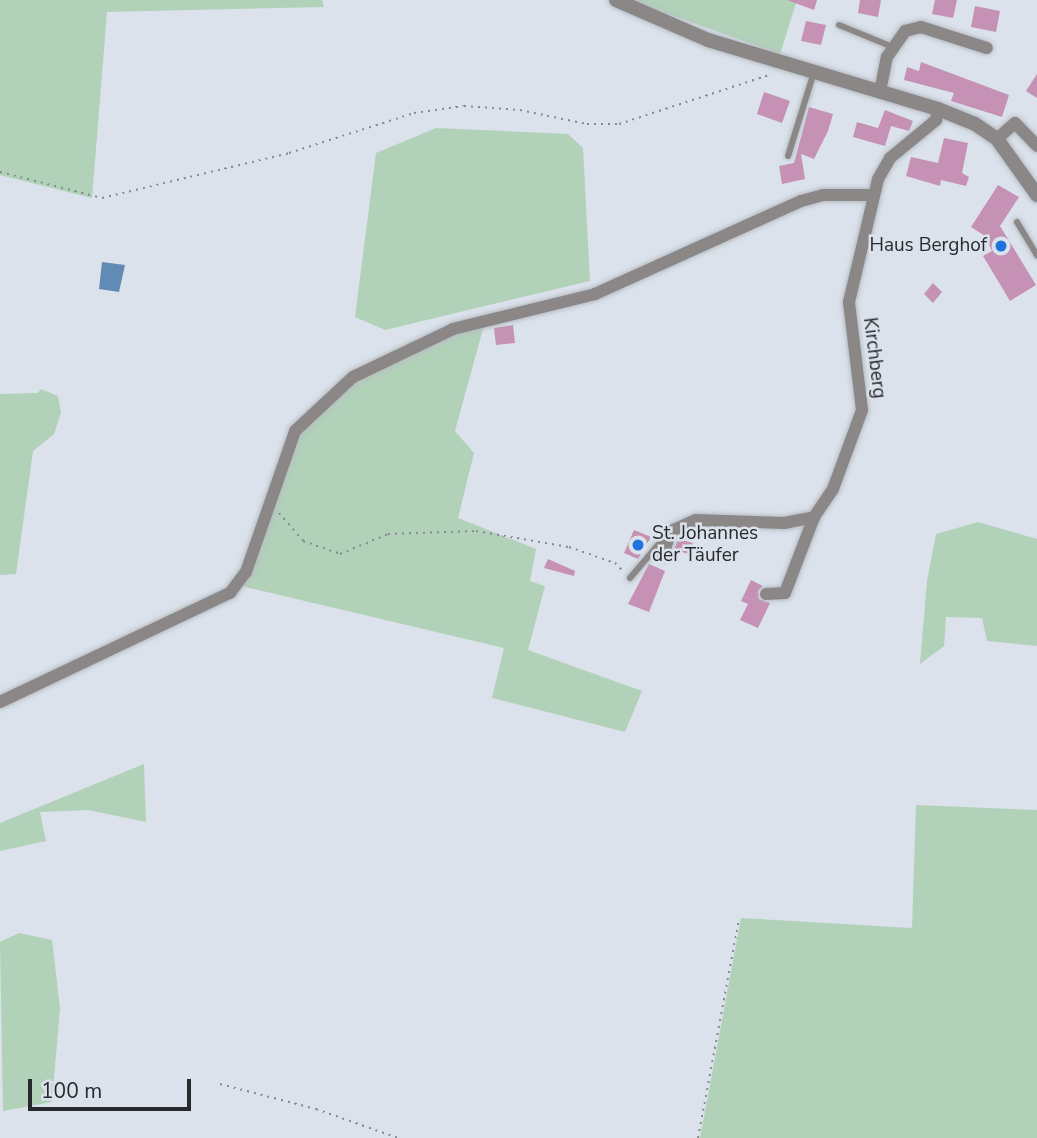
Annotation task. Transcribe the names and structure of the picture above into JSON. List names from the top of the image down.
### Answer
{
  "streets": {
    "street": ["Kirchberg"]
  },
  "places": ["Haus Berghof", "St. Johannes der Täufer"],
  "scale_bar": "100 m"
}
